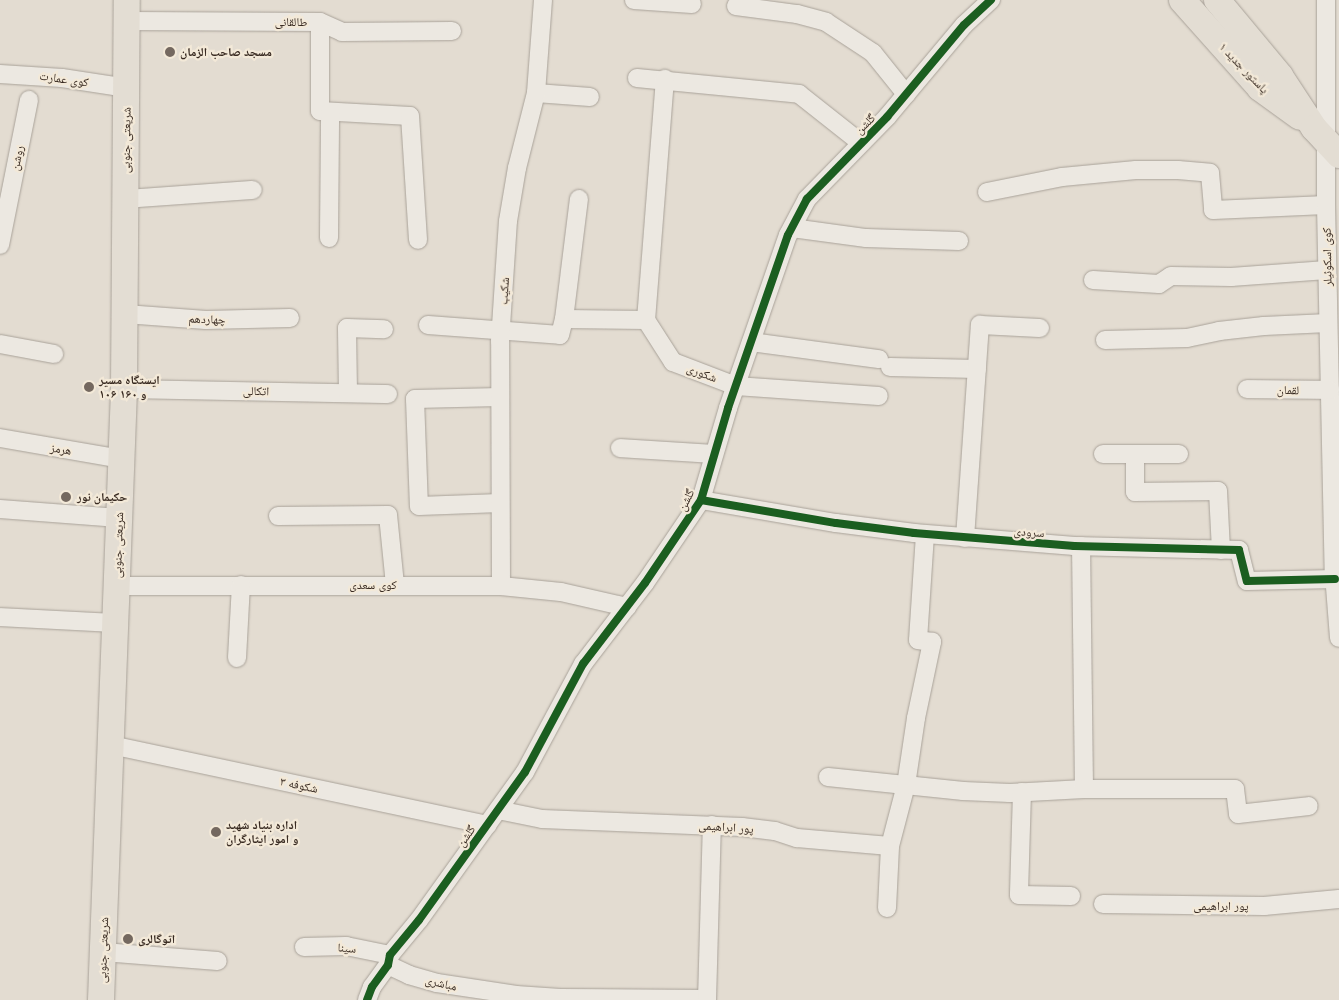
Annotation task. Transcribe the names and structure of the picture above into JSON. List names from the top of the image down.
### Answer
{
  "streets": {
    "main road": ["پاستور جدید ۱", "شریعتی جنوبی"],
    "street": [
      "طالقانی",
      "کوی عمارت",
      "گلشن",
      "روشن",
      "کوی اسکوئیلر",
      "شکیب",
      "چهاردهم",
      "شکوری",
      "لقمان",
      "اتکالی",
      "هرمز",
      "سرودی",
      "کوی سعدی",
      "شکوفه ۳",
      "پور ابراهیمی",
      "سینا",
      "مباشری"
    ]
  },
  "crossings": [
    ["طالقانی", "شریعتی جنوبی"],
    ["پاستور جدید ۱", "کوی اسکوئیلر"],
    ["کوی عمارت", "شریعتی جنوبی"],
    ["گلشن", "شکوری"],
    ["گلشن", "سرودی"],
    ["گلشن", "کوی سعدی"],
    ["گلشن", "شکوفه ۳"],
    ["گلشن", "پور ابراهیمی"],
    ["گلشن", "سینا"],
    ["گلشن", "مباشری"],
    ["شریعتی جنوبی", "چهاردهم"],
    ["شریعتی جنوبی", "اتکالی"],
    ["شریعتی جنوبی", "هرمز"],
    ["شریعتی جنوبی", "کوی سعدی"],
    ["شریعتی جنوبی", "شکوفه ۳"],
    ["کوی اسکوئیلر", "لقمان"],
    ["کوی اسکوئیلر", "سرودی"],
    ["شکیب", "کوی سعدی"],
    ["سینا", "مباشری"]
  ],
  "places": [
    "مسجد صاحب الزمان",
    "ایستگاه مسیر ۱۰۶ و ۱۶۰",
    "حکیمان نور",
    "اداره بنیاد شهید و امور ایثارگران",
    "اتوگالری"
  ]
}
